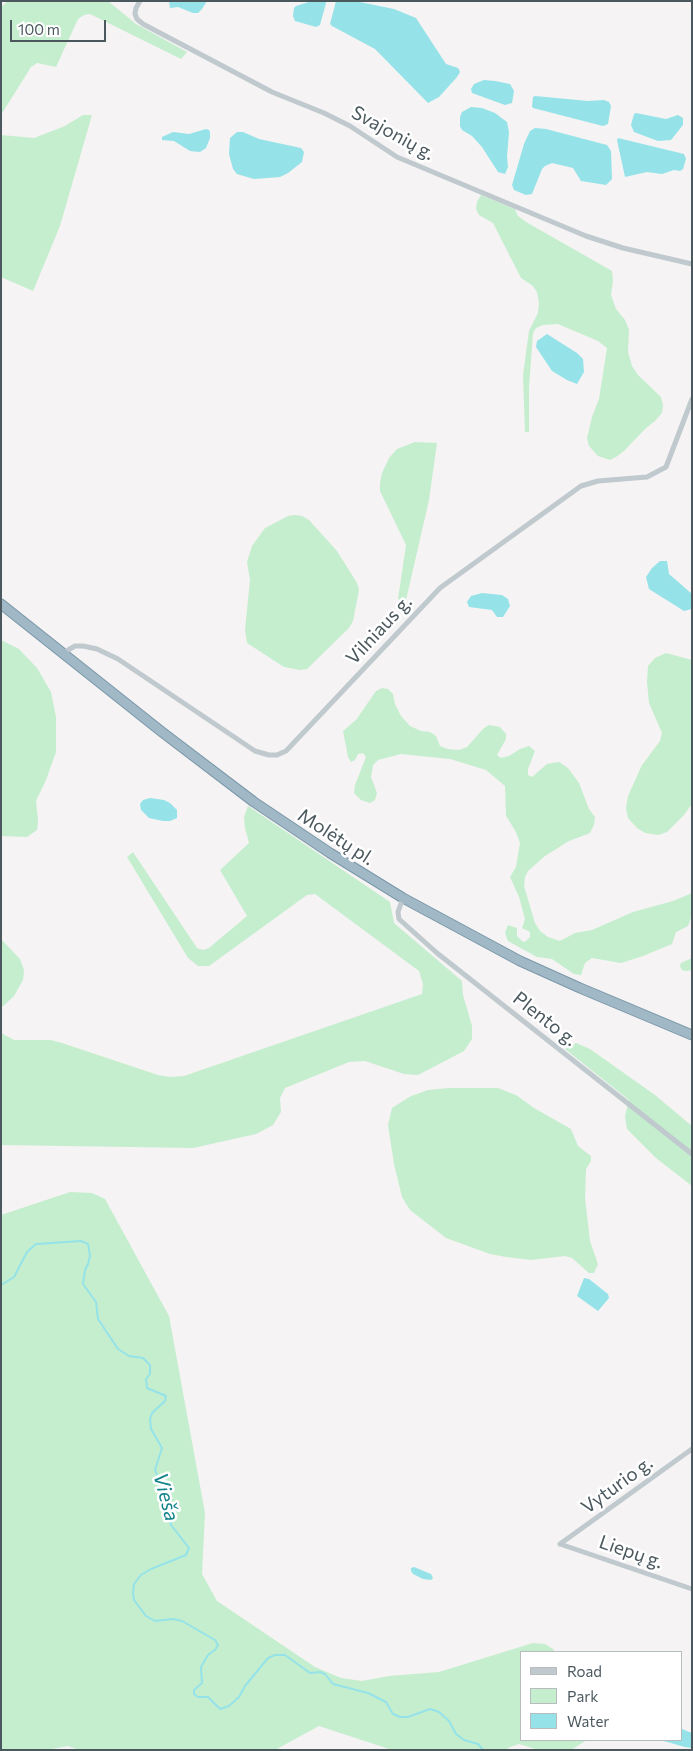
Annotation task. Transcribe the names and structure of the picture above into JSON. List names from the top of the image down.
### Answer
{
  "streets": {
    "highway": ["Molėtų pl."],
    "street": [
      "Svajonių g.",
      "Vilniaus g.",
      "Plento g.",
      "Vyturio g.",
      "Liepų g."
    ]
  },
  "crossings": [
    ["Vilniaus g.", "Molėtų pl."],
    ["Molėtų pl.", "Plento g."],
    ["Vyturio g.", "Liepų g."]
  ],
  "water": ["Vieša"],
  "legend": ["Road", "Park", "Water"],
  "scale_bar": "100 m"
}
